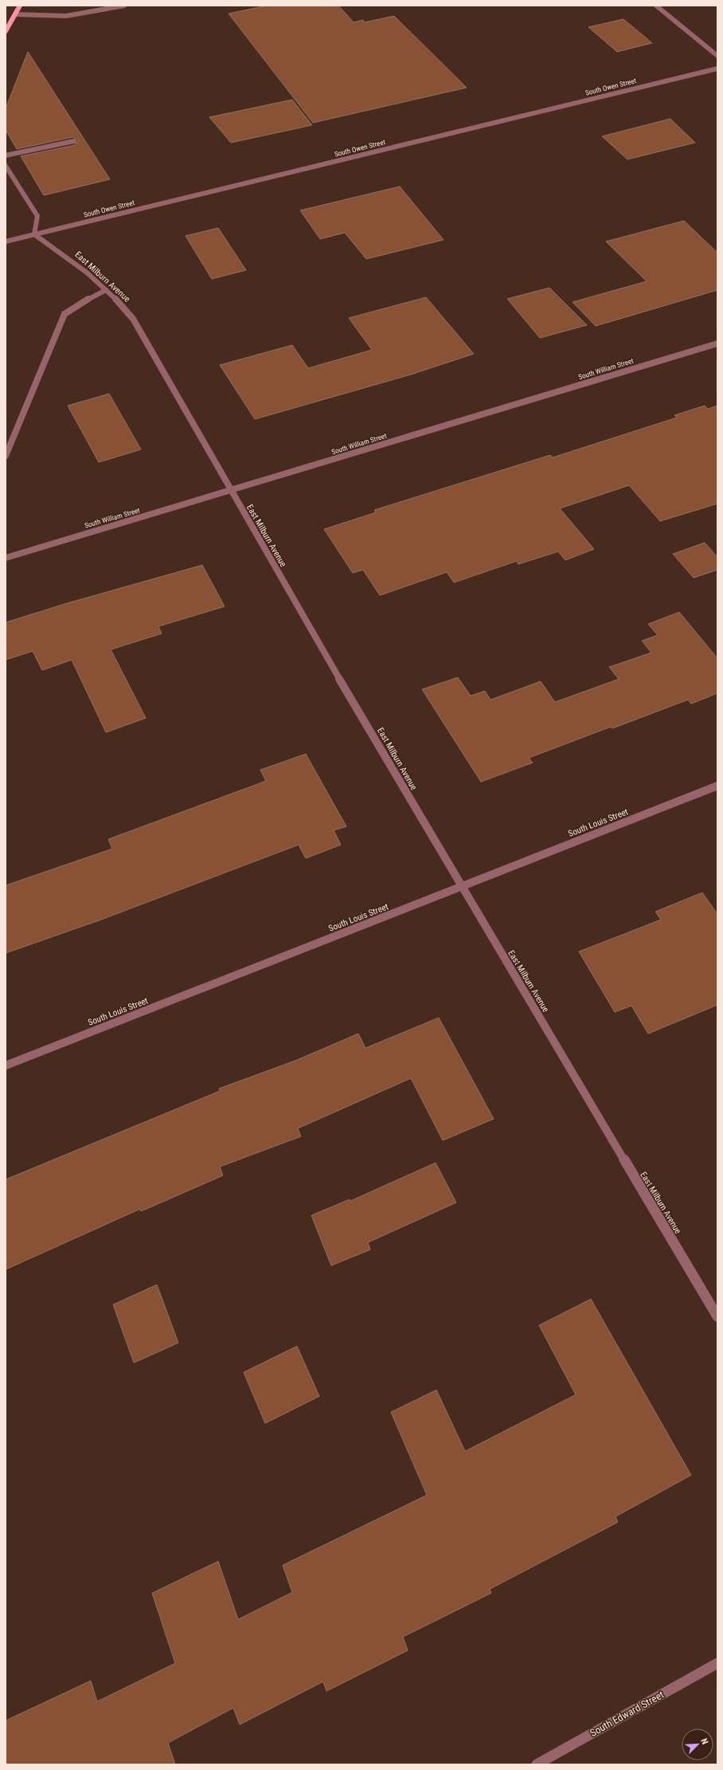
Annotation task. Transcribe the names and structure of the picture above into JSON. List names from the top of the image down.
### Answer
{
  "streets": {
    "street": [
      "South Owen Street",
      "East Milburn Avenue",
      "South William Street",
      "South Louis Street",
      "South Edward Street"
    ]
  },
  "crossings": [
    ["South Owen Street", "East Milburn Avenue"],
    ["East Milburn Avenue", "South William Street"],
    ["East Milburn Avenue", "South Louis Street"]
  ],
  "north": "top right"
}
